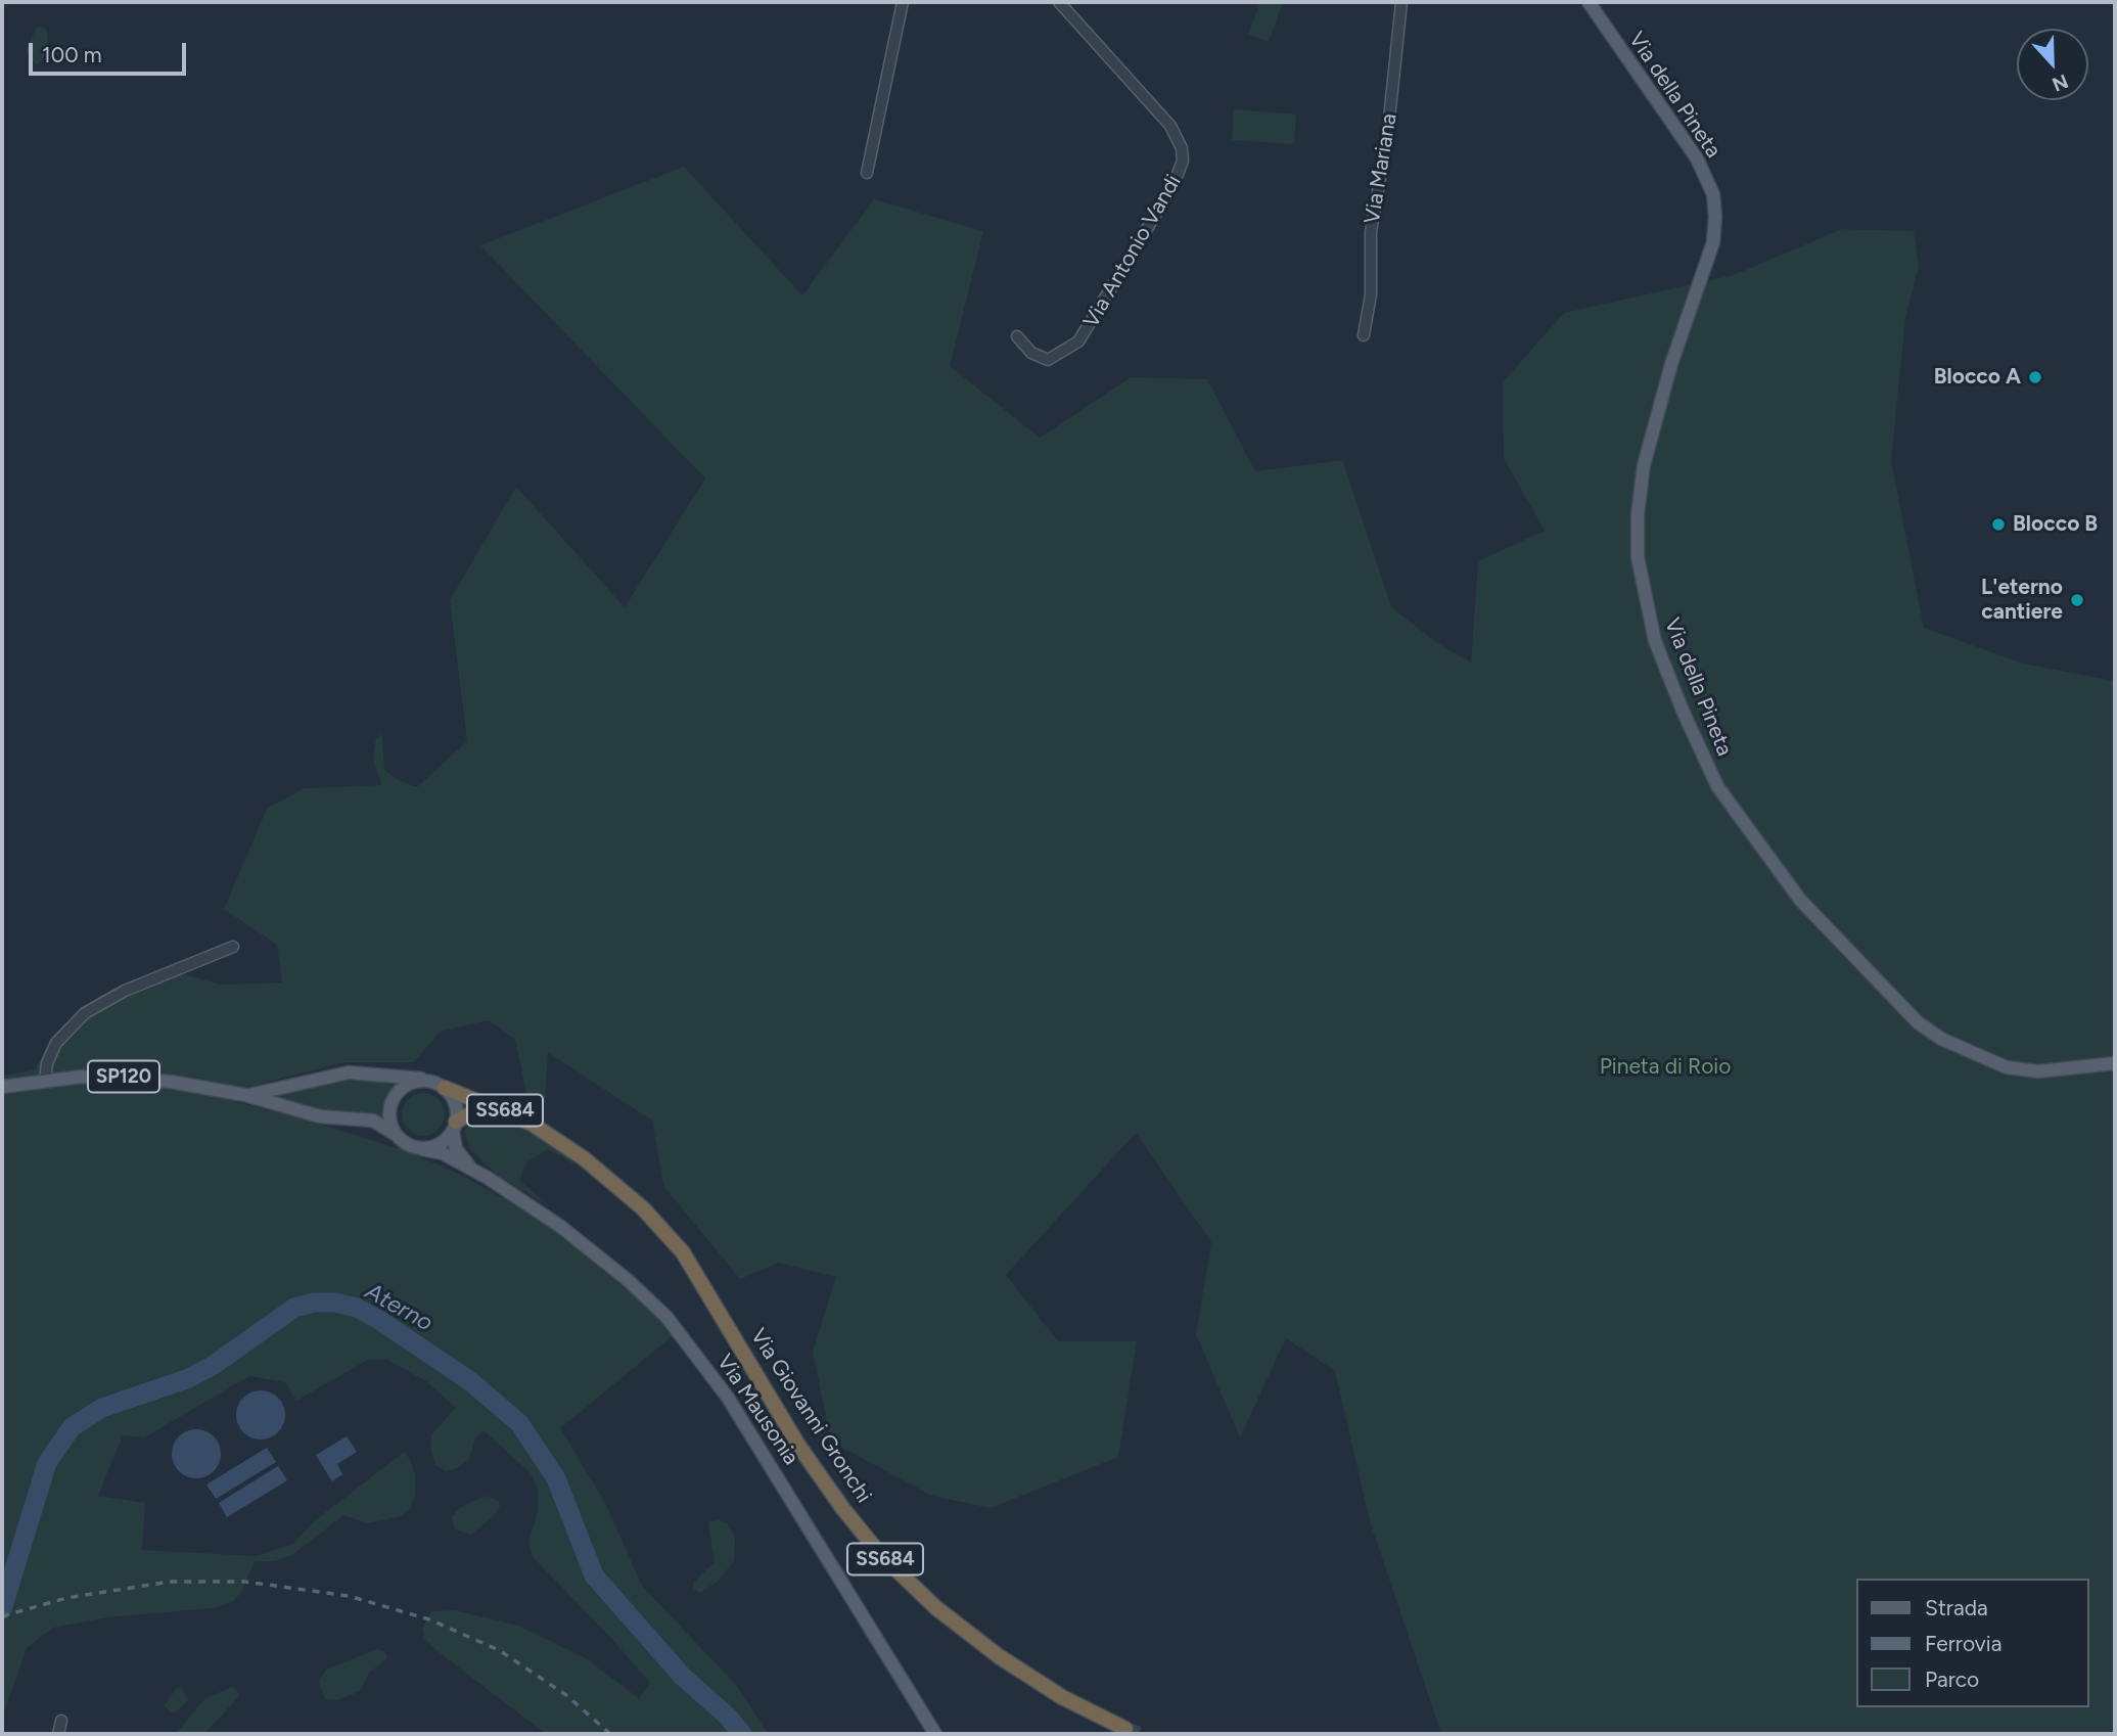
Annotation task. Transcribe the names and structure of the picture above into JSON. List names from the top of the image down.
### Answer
{
  "streets": {
    "highway": ["SS684", "Via Giovanni Gronchi"],
    "main road": ["Via della Pineta", "SP120", "Via Mausonia"],
    "street": ["Via Mariana", "Via Antonio Vandi"]
  },
  "crossings": [
    ["SP120", "Via Mausonia"],
    ["SP120", "Via Giovanni Gronchi"],
    ["Via Mausonia", "Via Giovanni Gronchi"]
  ],
  "water": ["Aterno"],
  "parks": ["Pineta di Roio"],
  "places": ["Blocco A", "Blocco B", "L'eterno cantiere"],
  "legend": ["Strada", "Ferrovia", "Parco"],
  "scale_bar": "100 m",
  "north": "bottom"
}
